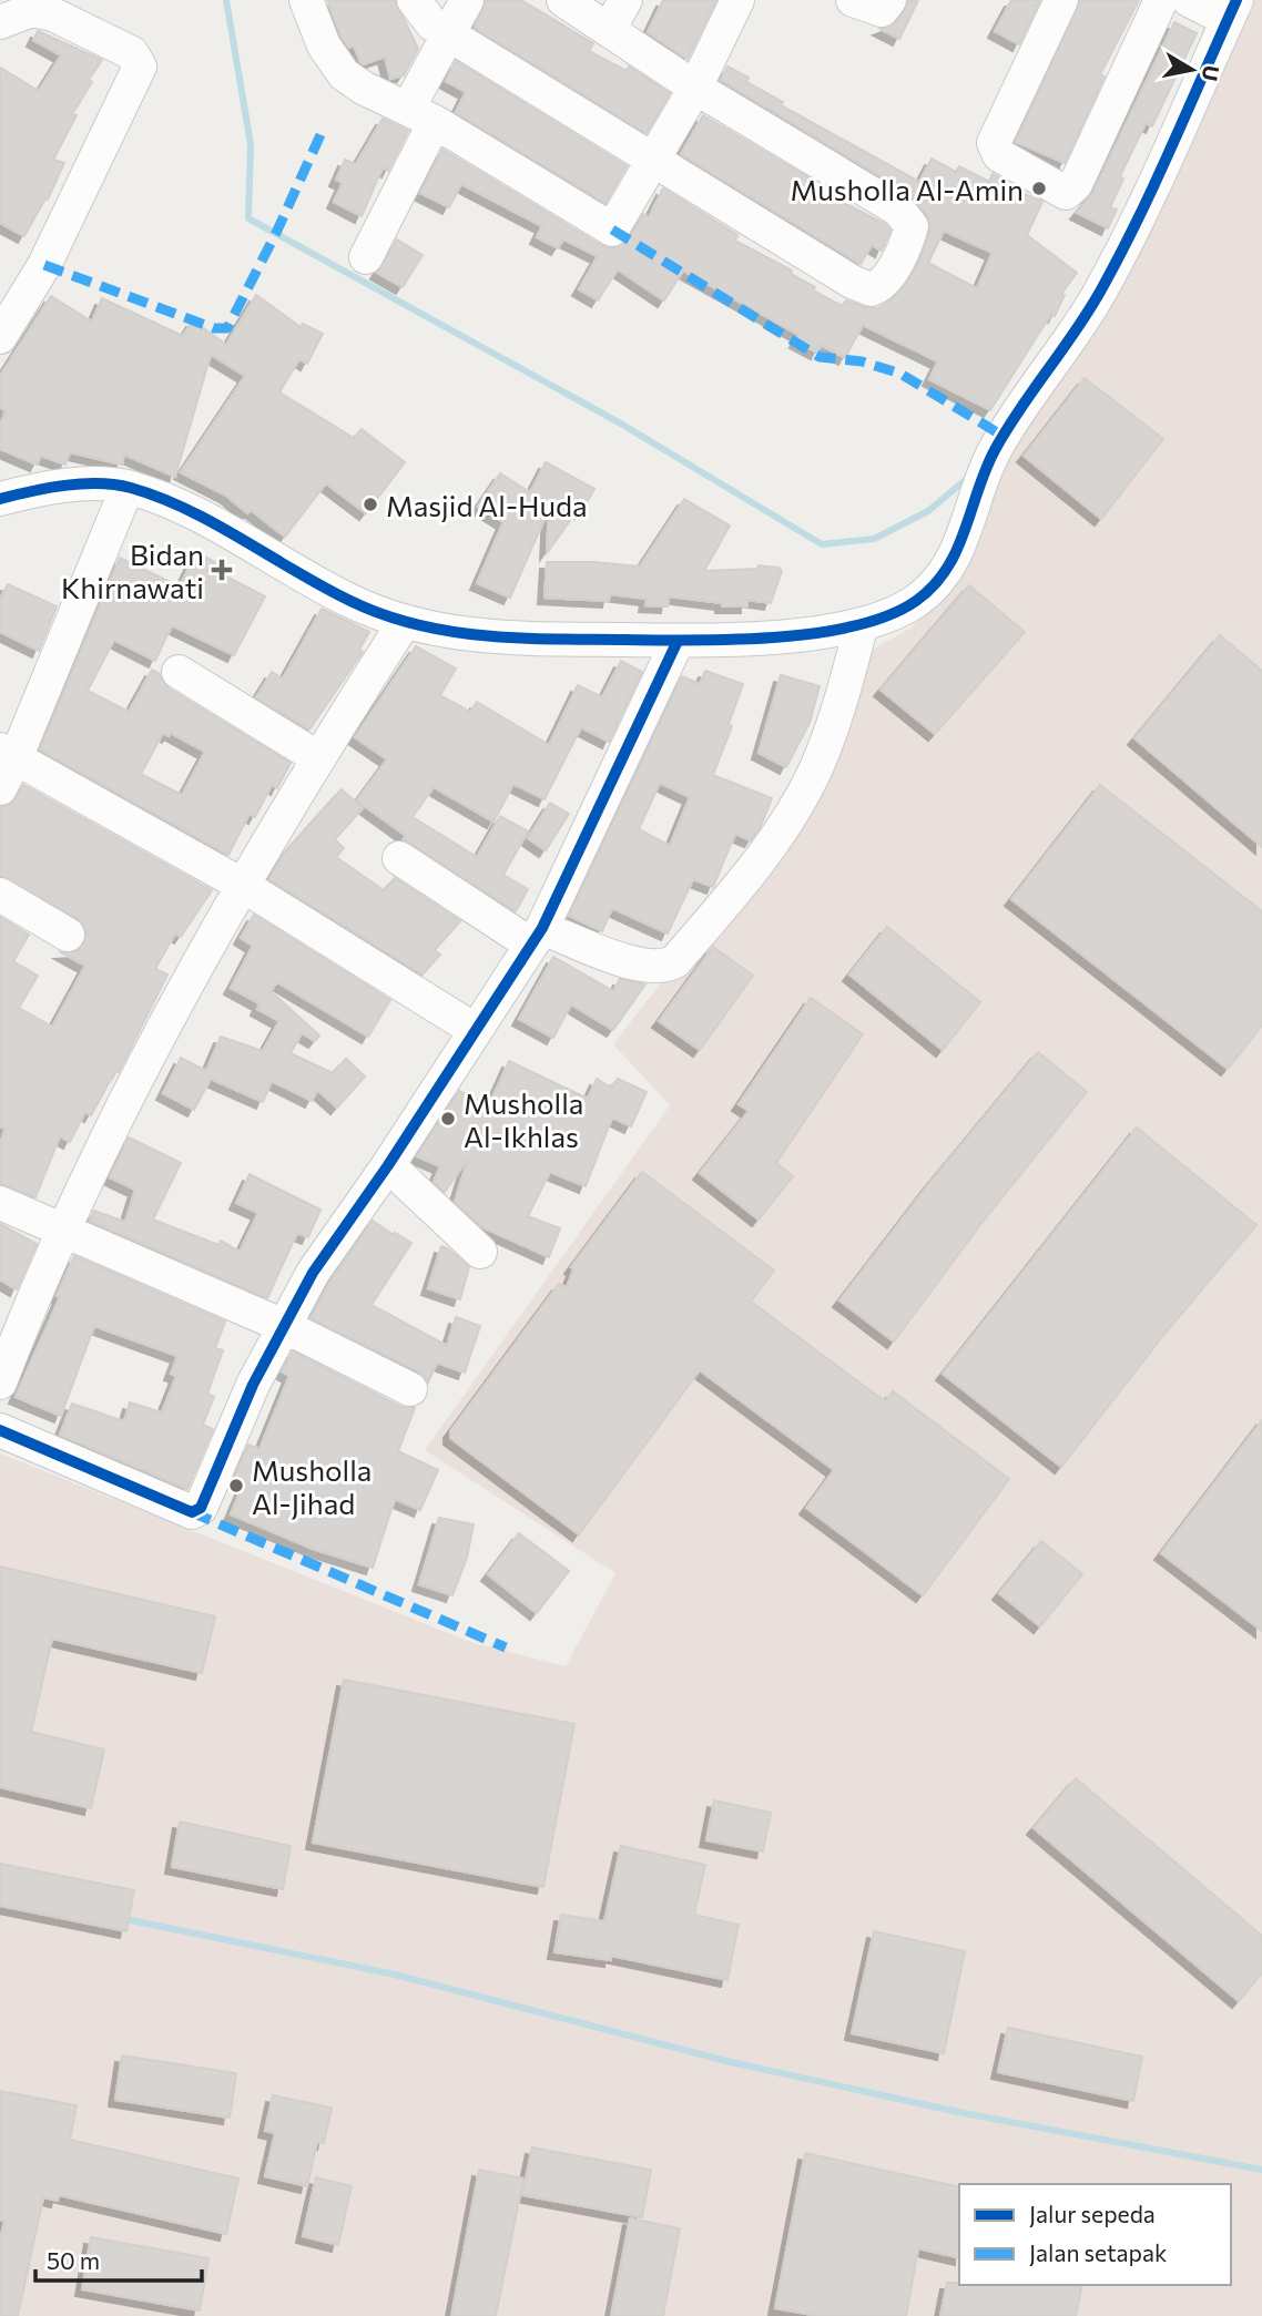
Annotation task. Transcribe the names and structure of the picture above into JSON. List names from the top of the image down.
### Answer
{
  "places": {
    "other": [
      "Musholla Al-Amin",
      "Masjid Al-Huda",
      "Musholla Al-Ikhlas",
      "Musholla Al-Jihad"
    ],
    "health": ["Bidan Khirnawati"]
  },
  "legend": ["Jalur sepeda", "Jalan setapak"],
  "scale_bar": "50 m",
  "north": "right"
}
